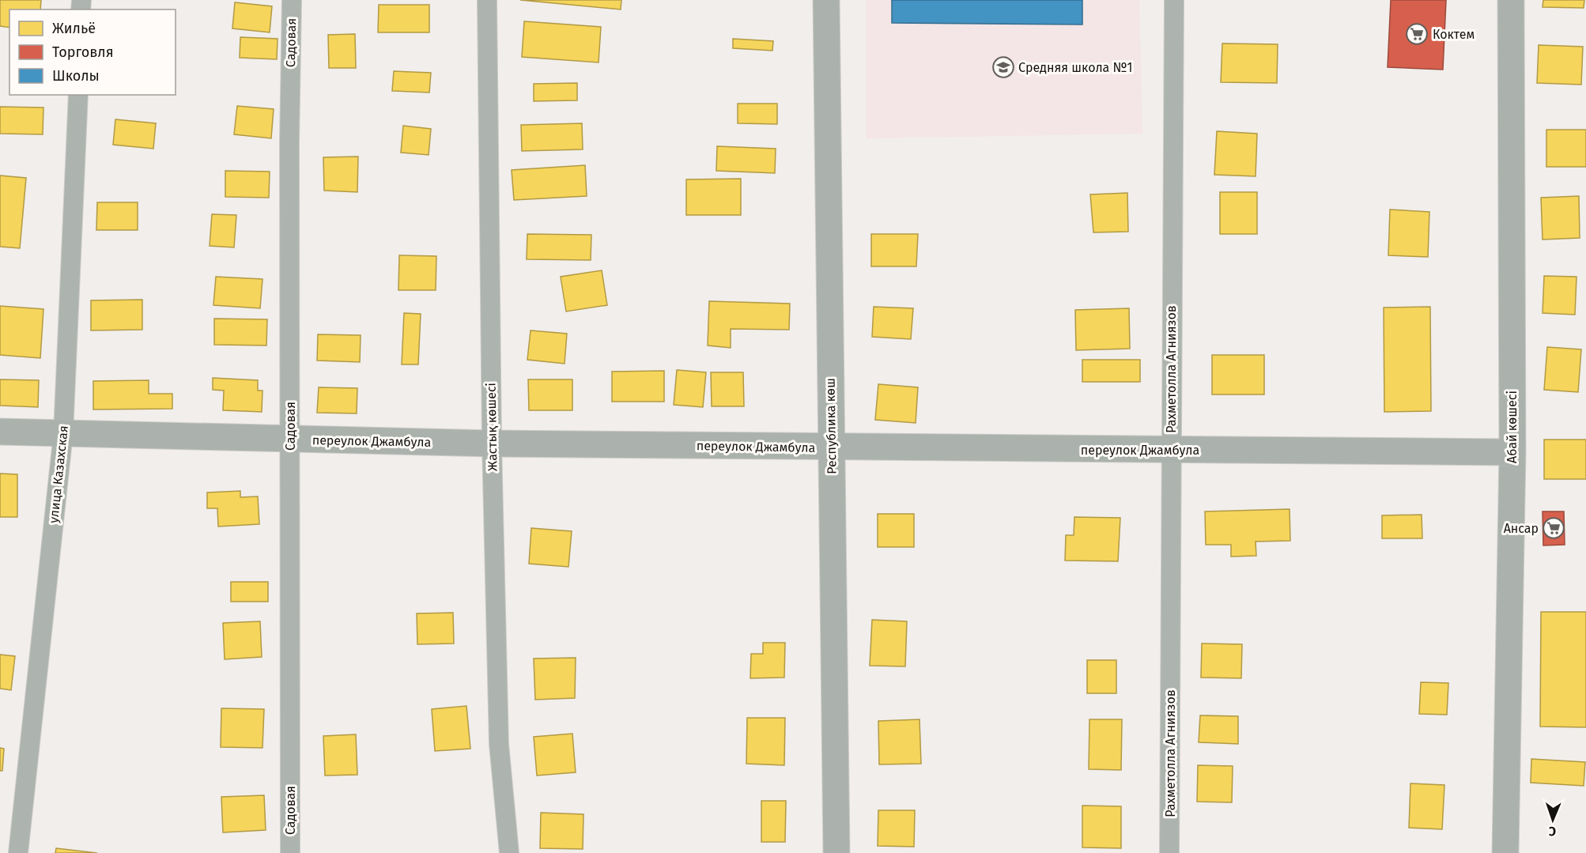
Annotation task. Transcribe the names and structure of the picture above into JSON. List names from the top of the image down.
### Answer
{
  "streets": {
    "main road": ["Республика көш", "Абай көшесі", "переулок Джамбула"],
    "street": [
      "Садовая",
      "Рахметолла Агниязов",
      "Жастық көшесі",
      "улица Казахская"
    ]
  },
  "crossings": [
    ["Садовая", "переулок Джамбула"],
    ["Рахметолла Агниязов", "переулок Джамбула"],
    ["Республика көш", "переулок Джамбула"],
    ["Жастық көшесі", "переулок Джамбула"],
    ["Абай көшесі", "переулок Джамбула"],
    ["переулок Джамбула", "улица Казахская"]
  ],
  "places": {
    "supermarket": ["Коктем", "Ансар"],
    "school or university": ["Средняя школа №1"]
  },
  "legend": ["Жильё", "Торговля", "Школы"],
  "north": "bottom"
}
